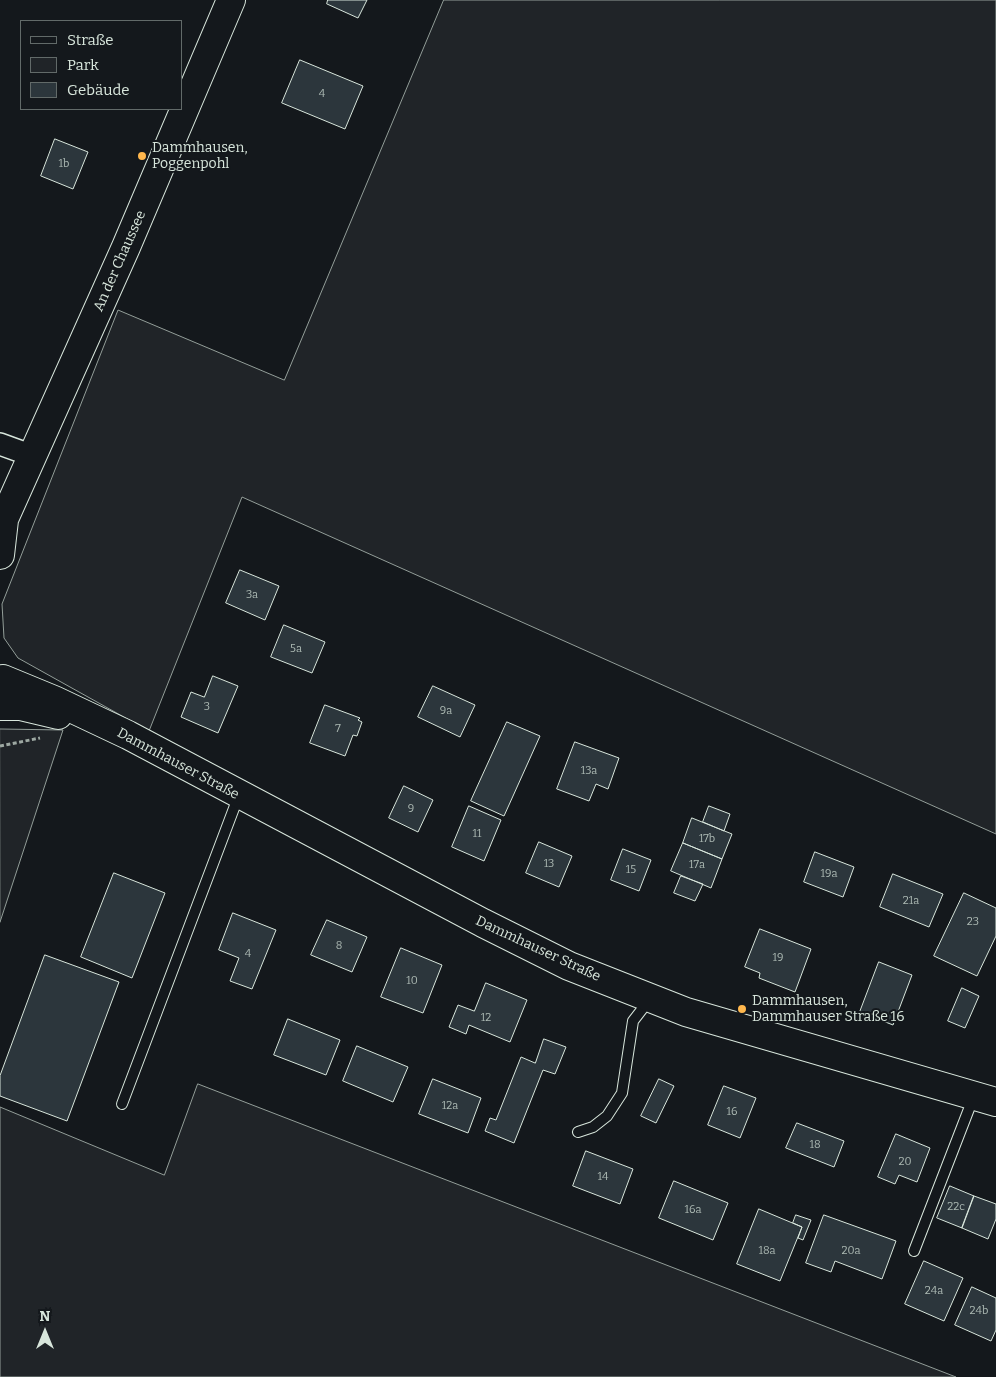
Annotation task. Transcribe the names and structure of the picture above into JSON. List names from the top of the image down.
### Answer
{
  "streets": {
    "street": ["An der Chaussee", "Dammhauser Straße"]
  },
  "places": ["Dammhausen, Poggenpohl", "Dammhausen, Dammhauser Straße 16"],
  "house_numbers": [
    "4",
    "1b",
    "3a",
    "5a",
    "3",
    "9a",
    "7",
    "13a",
    "9",
    "11",
    "17b",
    "13",
    "17a",
    "15",
    "19a",
    "21a",
    "23",
    "8",
    "4",
    "19",
    "10",
    "12",
    "12a",
    "16",
    "18",
    "20",
    "14",
    "22c",
    "16a",
    "18a",
    "20a",
    "24a",
    "24b"
  ],
  "legend": ["Straße", "Park", "Gebäude"],
  "north": "top"
}
